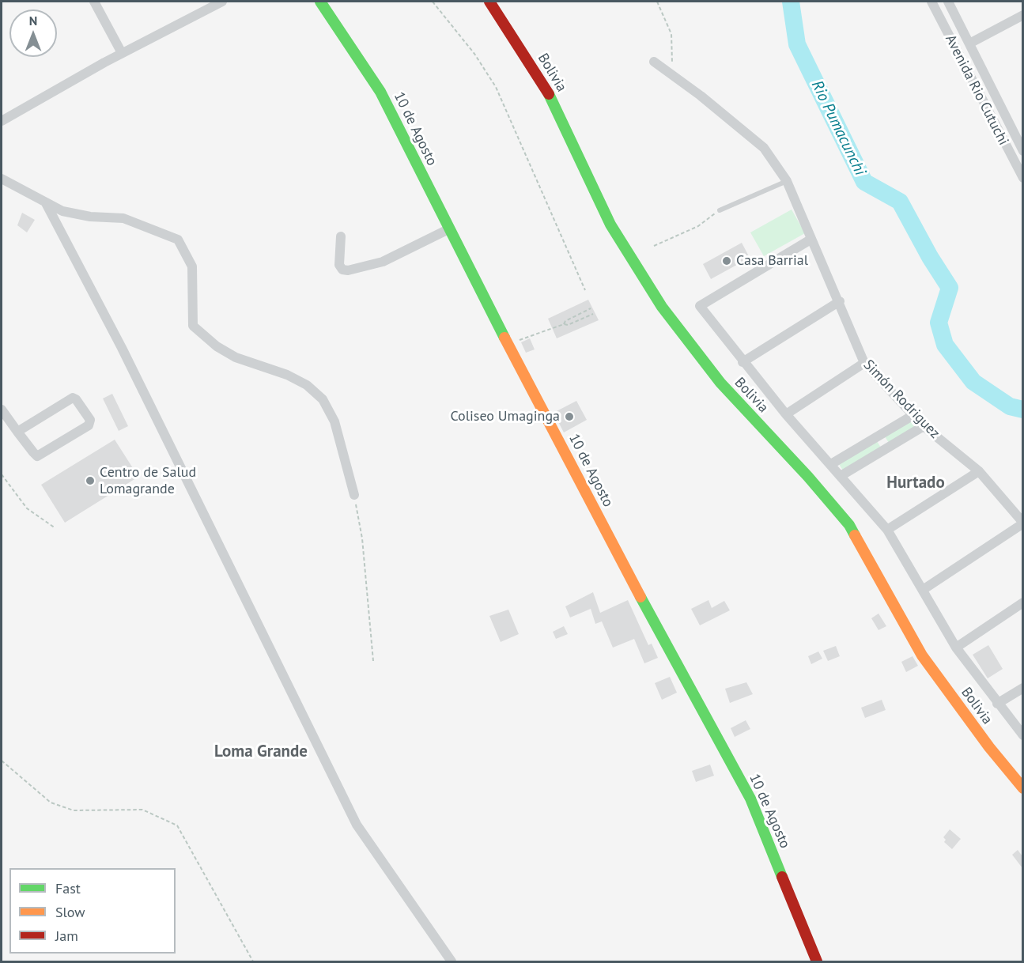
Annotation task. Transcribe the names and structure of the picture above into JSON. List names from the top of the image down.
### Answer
{
  "streets": {
    "street": [
      "Bolivia",
      "Avenida Rio Cutuchi",
      "10 de Agosto",
      "Simón Rodriguez"
    ]
  },
  "districts": ["Hurtado", "Loma Grande"],
  "water": ["Rio Pumacunchi"],
  "places": ["Casa Barrial", "Coliseo Umaginga", "Centro de Salud Lomagrande"],
  "legend": ["Fast", "Slow", "Jam"],
  "north": "top"
}
